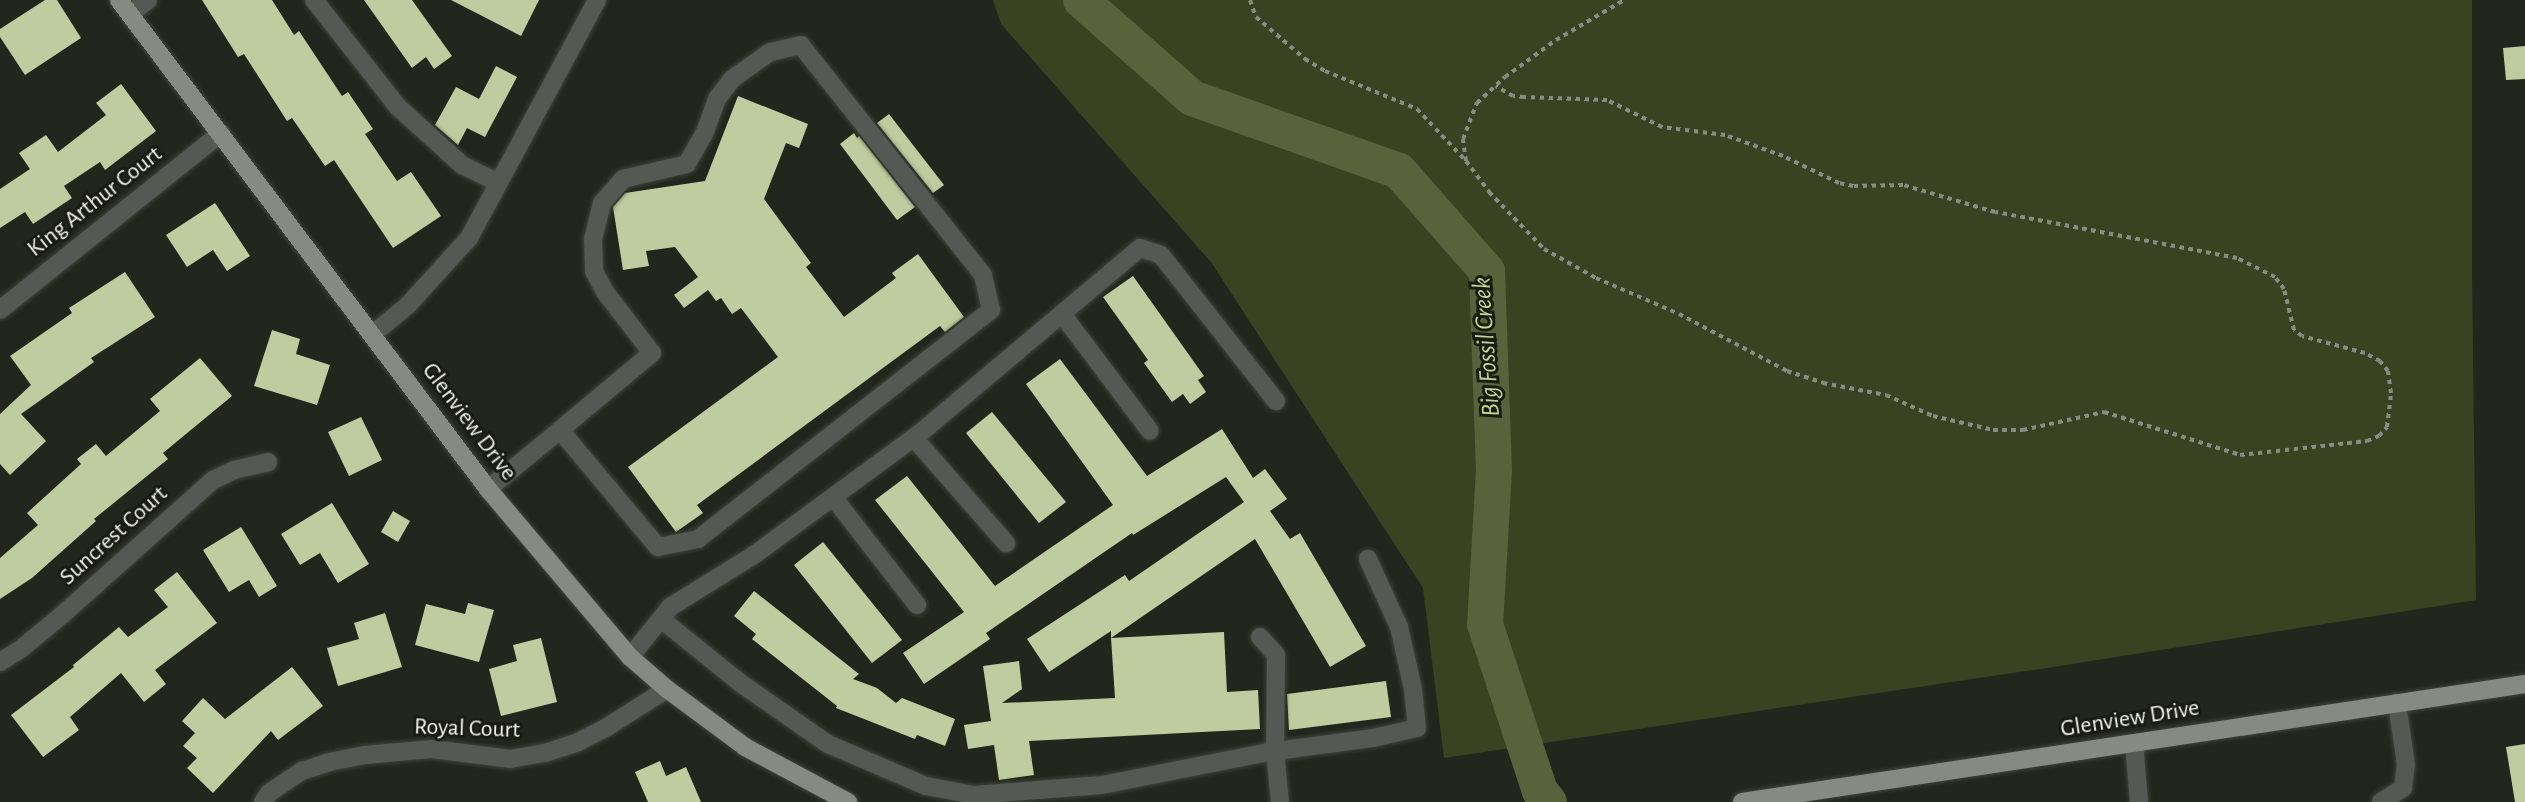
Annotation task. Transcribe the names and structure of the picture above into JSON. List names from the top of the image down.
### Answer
{
  "streets": {
    "main road": ["Glenview Drive"],
    "street": ["King Arthur Court", "Suncrest Court", "Royal Court"]
  },
  "crossings": [
    ["King Arthur Court", "Glenview Drive"],
    ["Glenview Drive", "Royal Court"]
  ],
  "water": ["Big Fossil Creek"]
}
